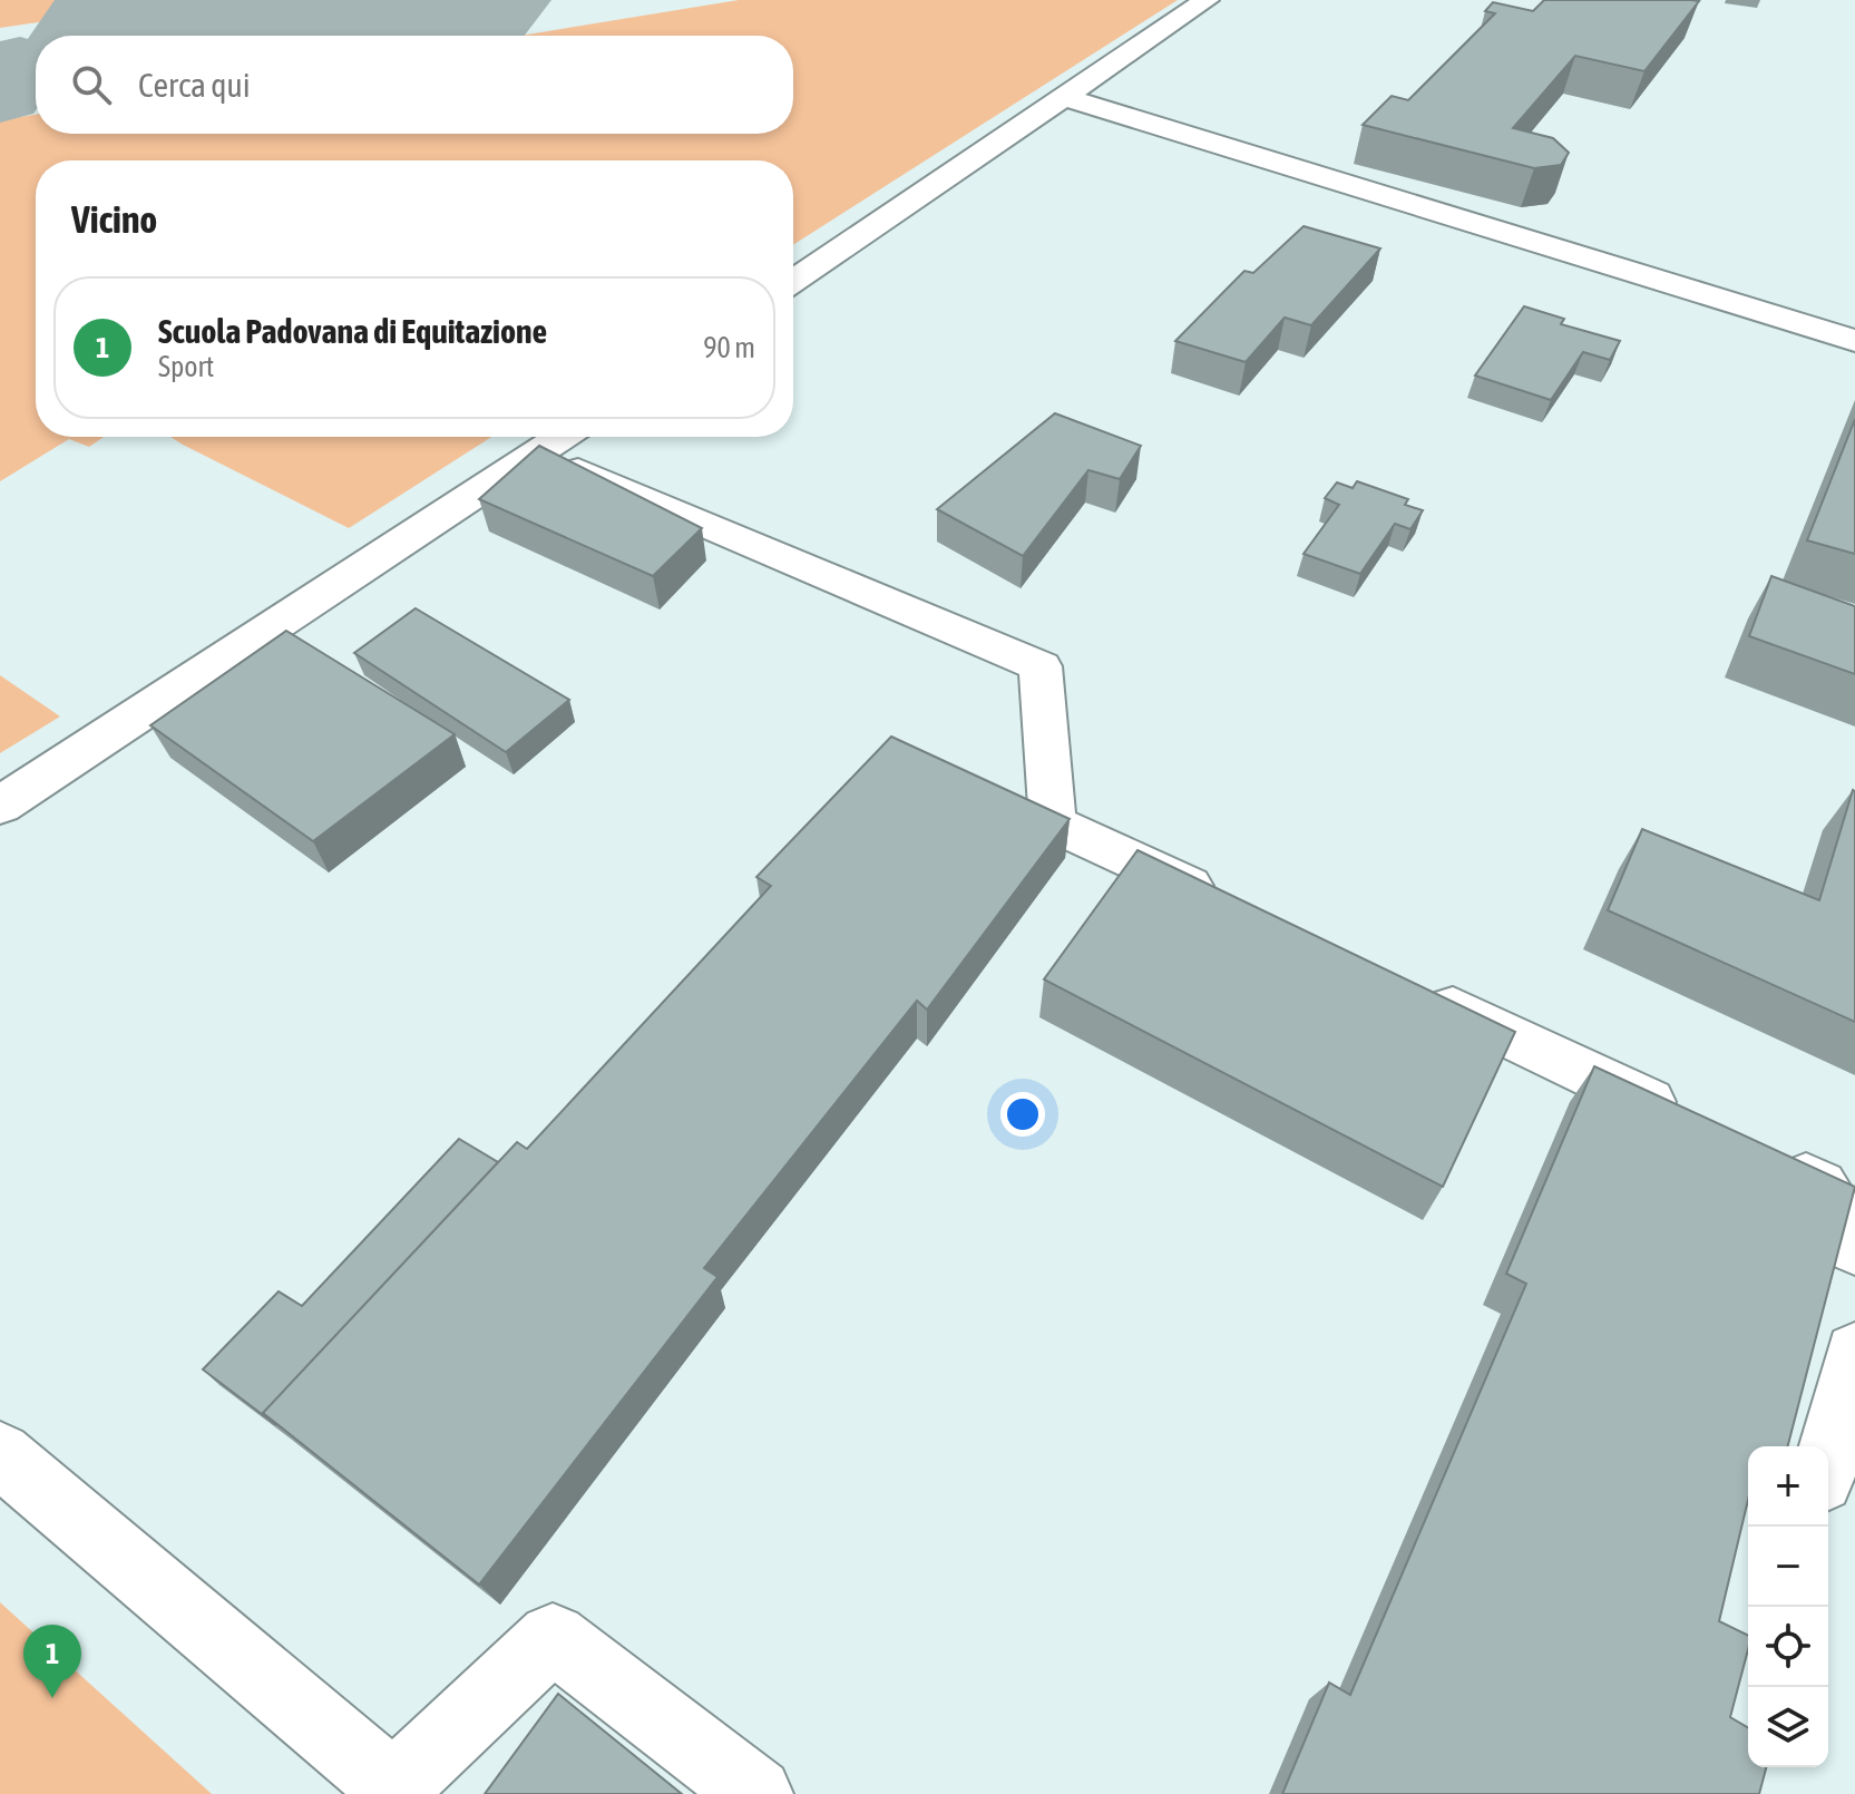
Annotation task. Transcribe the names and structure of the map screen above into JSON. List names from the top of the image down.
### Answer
{
  "page": {
    "search": "Cerca qui",
    "heading": "Vicino",
    "list": [
      {
        "mark": "1",
        "name": "Scuola Padovana di Equitazione",
        "note": "Sport",
        "value": "90 m"
      }
    ],
    "map_buttons": ["+", "−"],
    "pins": "1"
  }
}
